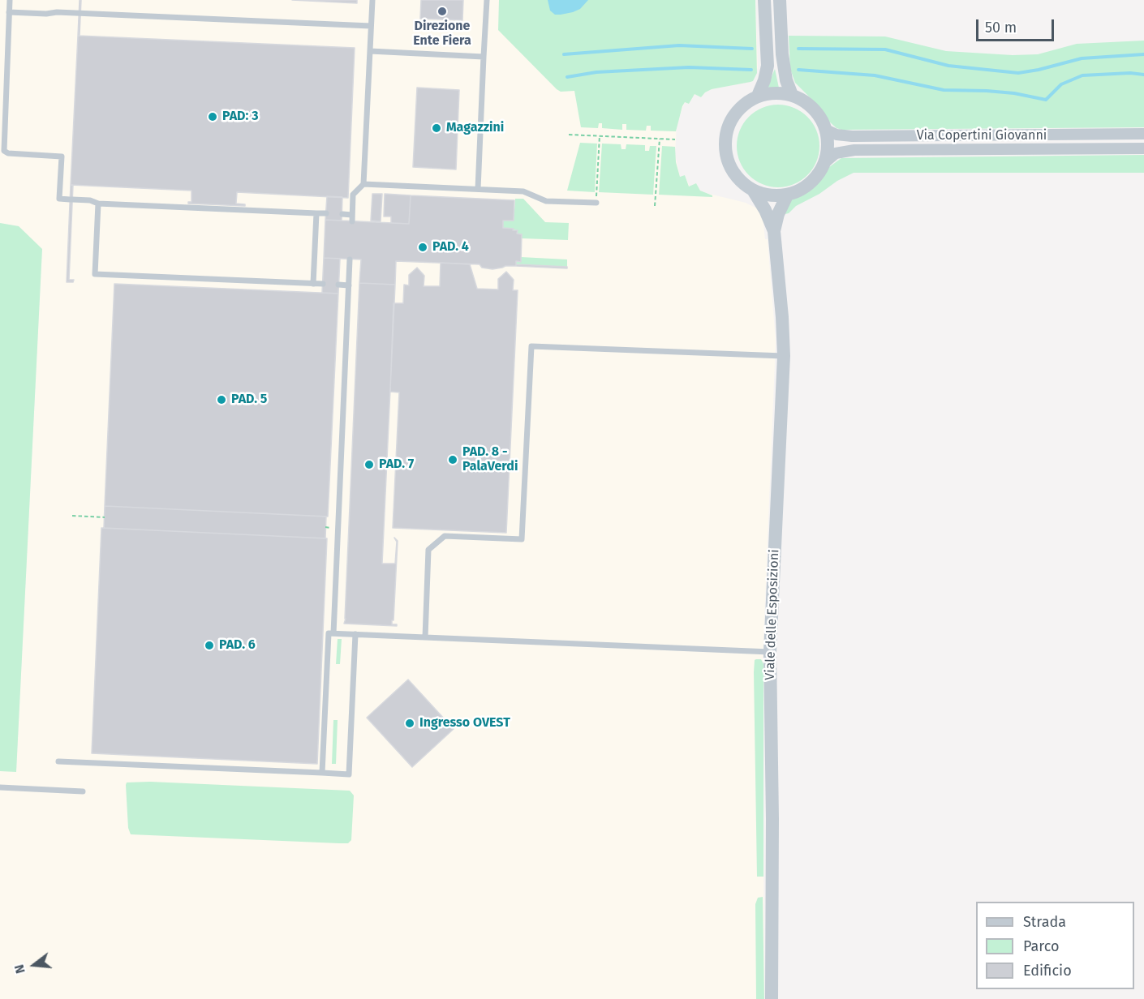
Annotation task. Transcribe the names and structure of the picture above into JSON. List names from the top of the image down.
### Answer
{
  "streets": {
    "street": ["Via Copertini Giovanni", "Viale delle Esposizioni"]
  },
  "crossings": [
    ["Via Copertini Giovanni", "Viale delle Esposizioni"]
  ],
  "places": [
    "Direzione Ente Fiera",
    "PAD: 3",
    "Magazzini",
    "PAD. 4",
    "PAD. 5",
    "PAD. 8 - PalaVerdi",
    "PAD. 7",
    "PAD. 6",
    "Ingresso OVEST"
  ],
  "legend": ["Strada", "Parco", "Edificio"],
  "scale_bar": "50 m",
  "north": "left"
}
